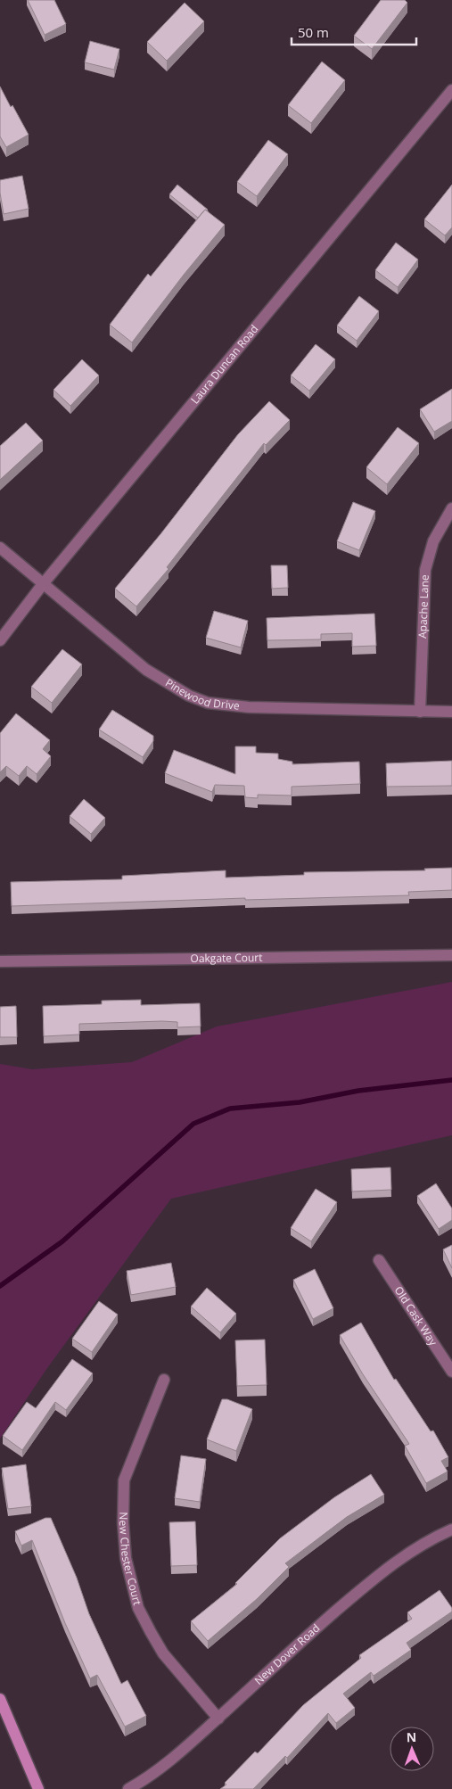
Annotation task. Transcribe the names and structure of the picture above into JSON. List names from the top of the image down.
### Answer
{
  "streets": {
    "street": [
      "Laura Duncan Road",
      "Apache Lane",
      "Pinewood Drive",
      "Oakgate Court",
      "Old Cask Way",
      "New Chester Court",
      "New Dover Road"
    ]
  },
  "crossings": [
    ["Laura Duncan Road", "Pinewood Drive"],
    ["Apache Lane", "Pinewood Drive"],
    ["New Chester Court", "New Dover Road"]
  ],
  "scale_bar": "50 m",
  "north": "top"
}
